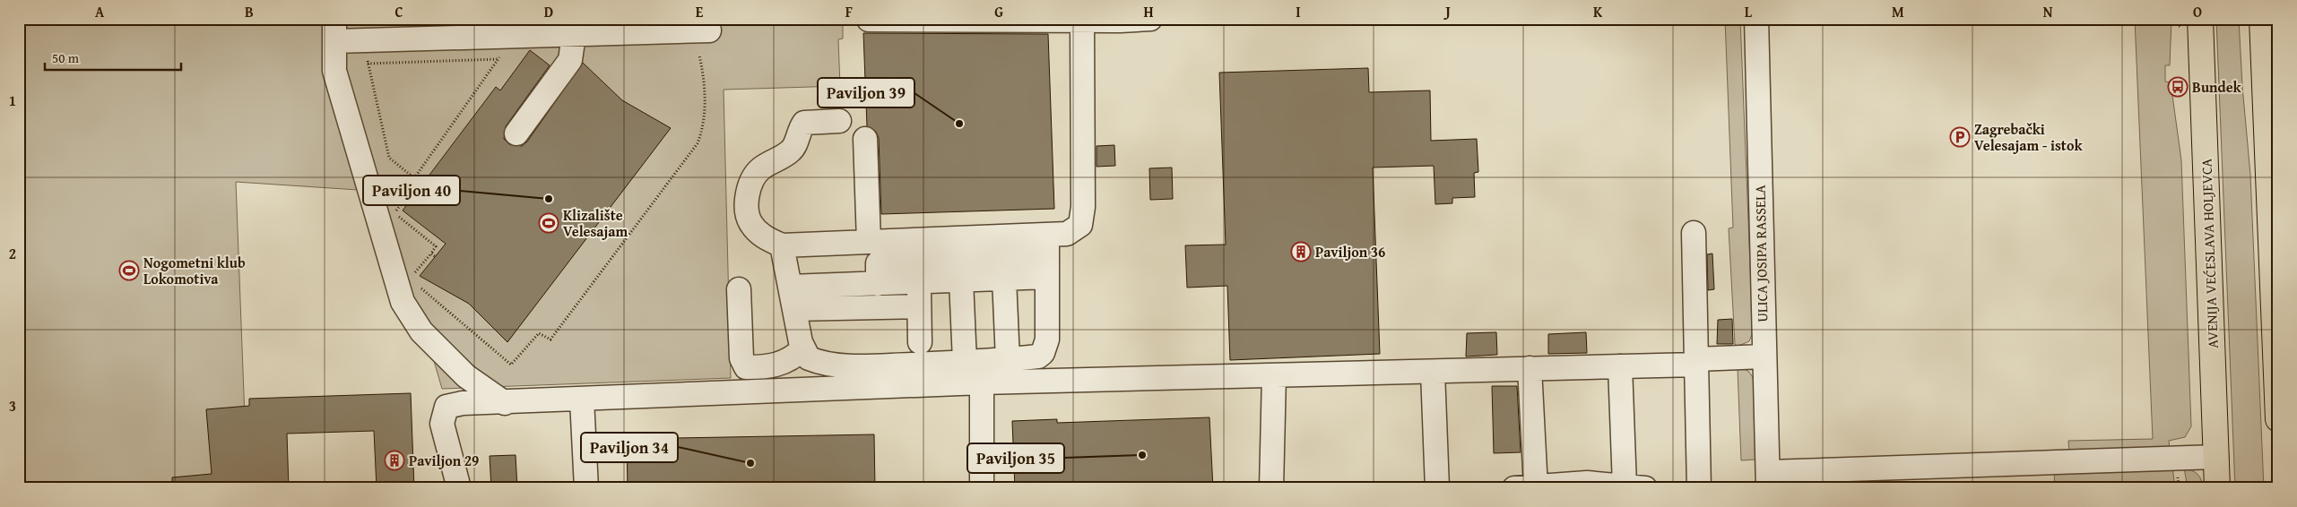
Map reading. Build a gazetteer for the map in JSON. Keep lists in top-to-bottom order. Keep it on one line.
{"streets":{"main road":["AVENIJA VEĆESLAVA HOLJEVCA"],"street":["ULICA JOSIPA RASSELA"]},"places":{"bus stop":["Bundek"],"other":["Paviljon 39","Paviljon 40","Paviljon 35","Paviljon 34"],"parking":["Zagrebački Velesajam - istok"],"sports":["Klizalište Velesajam","Nogometni klub Lokomotiva"],"building":["Paviljon 36","Paviljon 29"]},"scale_bar":"50 m","grid":{"columns":["A","B","C","D","E","F","G","H","I","J","K","L","M","N","O"],"rows":["1","2","3"]}}
